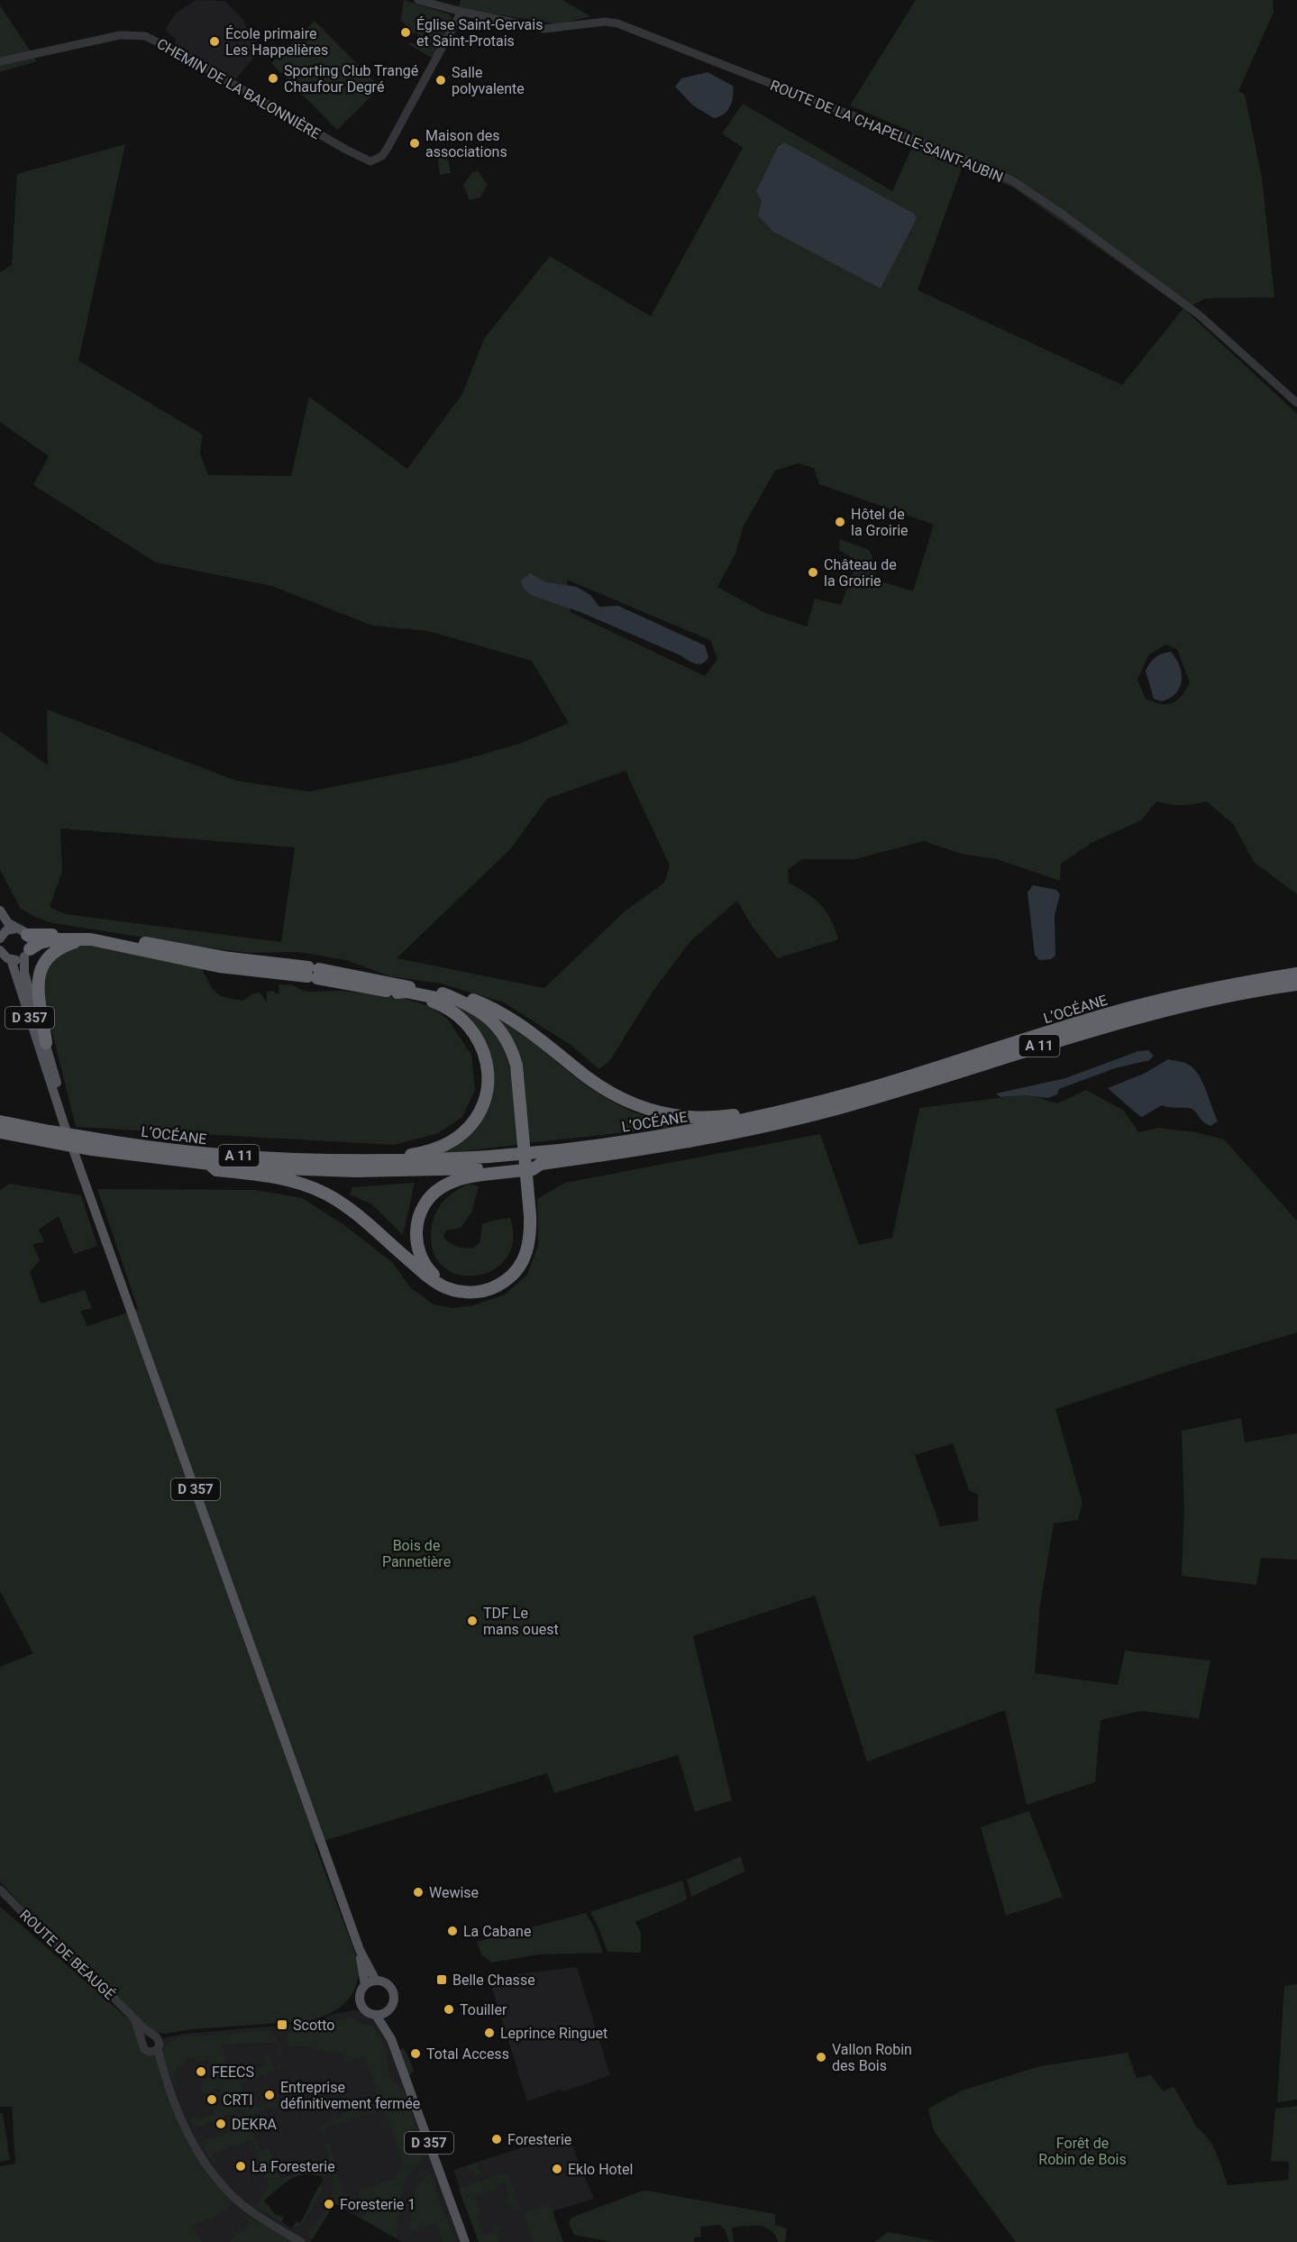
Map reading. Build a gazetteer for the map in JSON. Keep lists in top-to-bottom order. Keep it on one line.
{"streets":{"highway":["L’OCÉANE","A 11"],"main road":["D 357"],"street":["CHEMIN DE LA BALONNIÈRE","ROUTE DE LA CHAPELLE-SAINT-AUBIN","ROUTE DE BEAUGÉ"]},"crossings":[["CHEMIN DE LA BALONNIÈRE","ROUTE DE LA CHAPELLE-SAINT-AUBIN"]],"parks":["Bois de Pannetière","Forêt de Robin de Bois"],"places":{"other":["Église Saint-Gervais et Saint-Protais","École primaire Les Happelières","Sporting Club Trangé Chaufour Degré","Salle polyvalente","Maison des associations","Hôtel de la Groirie","Château de la Groirie","TDF Le mans ouest","Wewise","La Cabane","Touiller","Leprince Ringuet","Total Access","Vallon Robin des Bois","FEECS","Entreprise définitivement fermée","CRTI","DEKRA","Foresterie","La Foresterie","Eklo Hotel","Foresterie 1"],"transit":["Belle Chasse","Scotto"]}}
